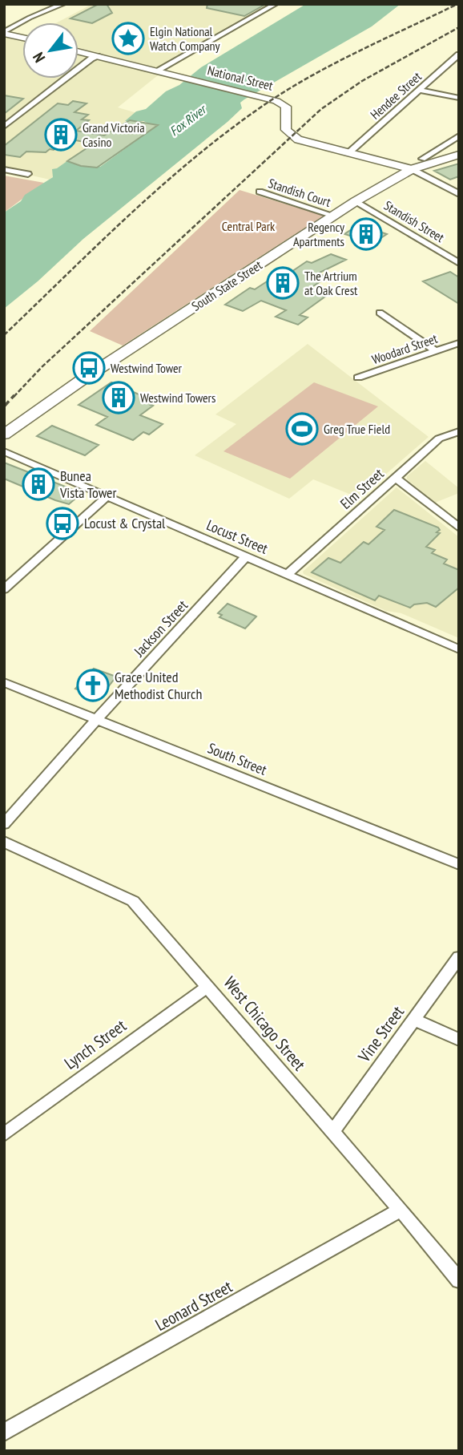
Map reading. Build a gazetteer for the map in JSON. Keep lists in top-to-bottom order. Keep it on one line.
{"streets":{"main road":["South State Street"],"street":["National Street","Hendee Street","Standish Court","Standish Street","Woodard Street","Elm Street","Locust Street","Jackson Street","South Street","West Chicago Street","Vine Street","Lynch Street","Leonard Street"]},"crossings":[["National Street","Hendee Street"],["National Street","South State Street"],["Standish Court","South State Street"],["Standish Street","South State Street"],["Elm Street","Locust Street"],["Locust Street","Jackson Street"],["Jackson Street","South Street"],["West Chicago Street","Vine Street"],["West Chicago Street","Lynch Street"],["West Chicago Street","Leonard Street"]],"water":["Fox River"],"parks":["Central Park"],"places":{"place":["Elgin National Watch Company"],"building":["Grand Victoria Casino","Regency Apartments","The Artrium at Oak Crest","Westwind Towers","Bunea Vista Tower"],"bus stop":["Westwind Tower","Locust & Crystal"],"sports":["Greg True Field"],"church":["Grace United Methodist Church"]},"north":"bottom left"}
